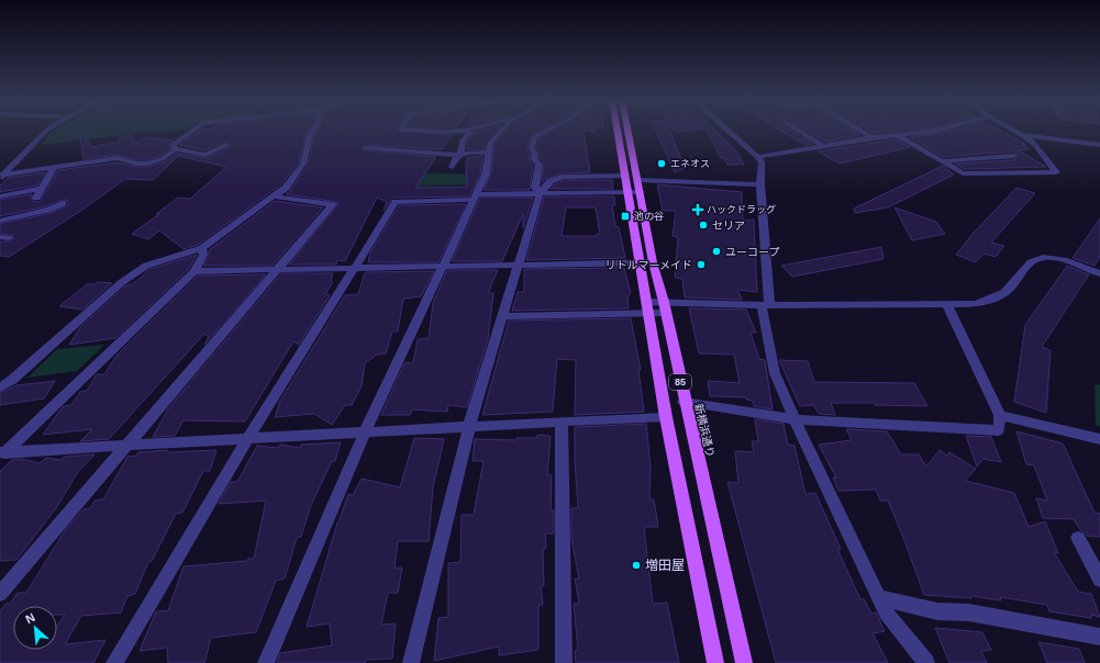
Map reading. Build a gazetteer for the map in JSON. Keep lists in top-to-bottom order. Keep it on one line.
{"streets":{"main road":["85","新横浜通り"]},"places":{"other":["エネオス","セリア","ユーコープ","リトルマーメイド","増田屋"],"health":["ハックドラッグ"],"transit":["池の谷"]},"north":"top left"}
